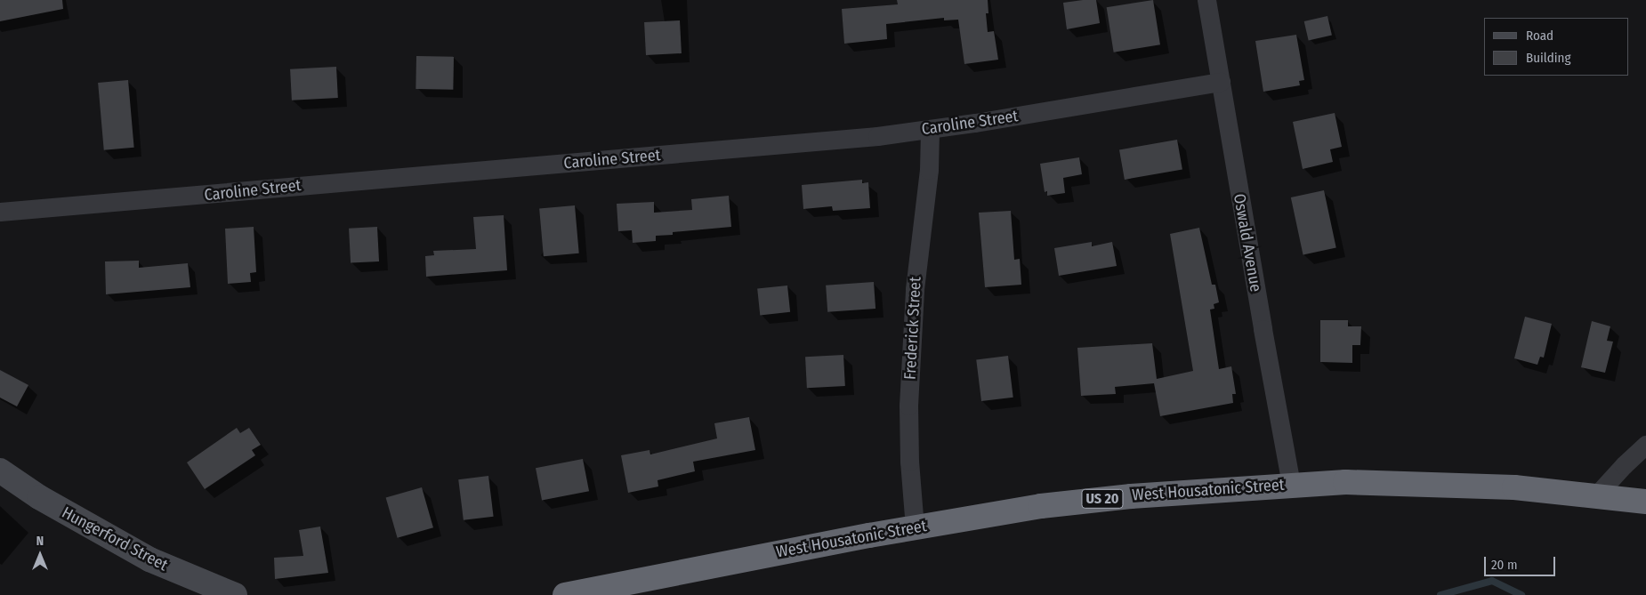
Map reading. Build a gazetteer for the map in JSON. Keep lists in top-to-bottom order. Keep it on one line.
{"streets":{"highway":["West Housatonic Street","US 20"],"street":["Caroline Street","Oswald Avenue","Frederick Street","Hungerford Street"]},"crossings":[["Caroline Street","Oswald Avenue"],["Caroline Street","Frederick Street"],["Oswald Avenue","West Housatonic Street"],["Frederick Street","West Housatonic Street"]],"legend":["Road","Building"],"scale_bar":"20 m","north":"top"}
